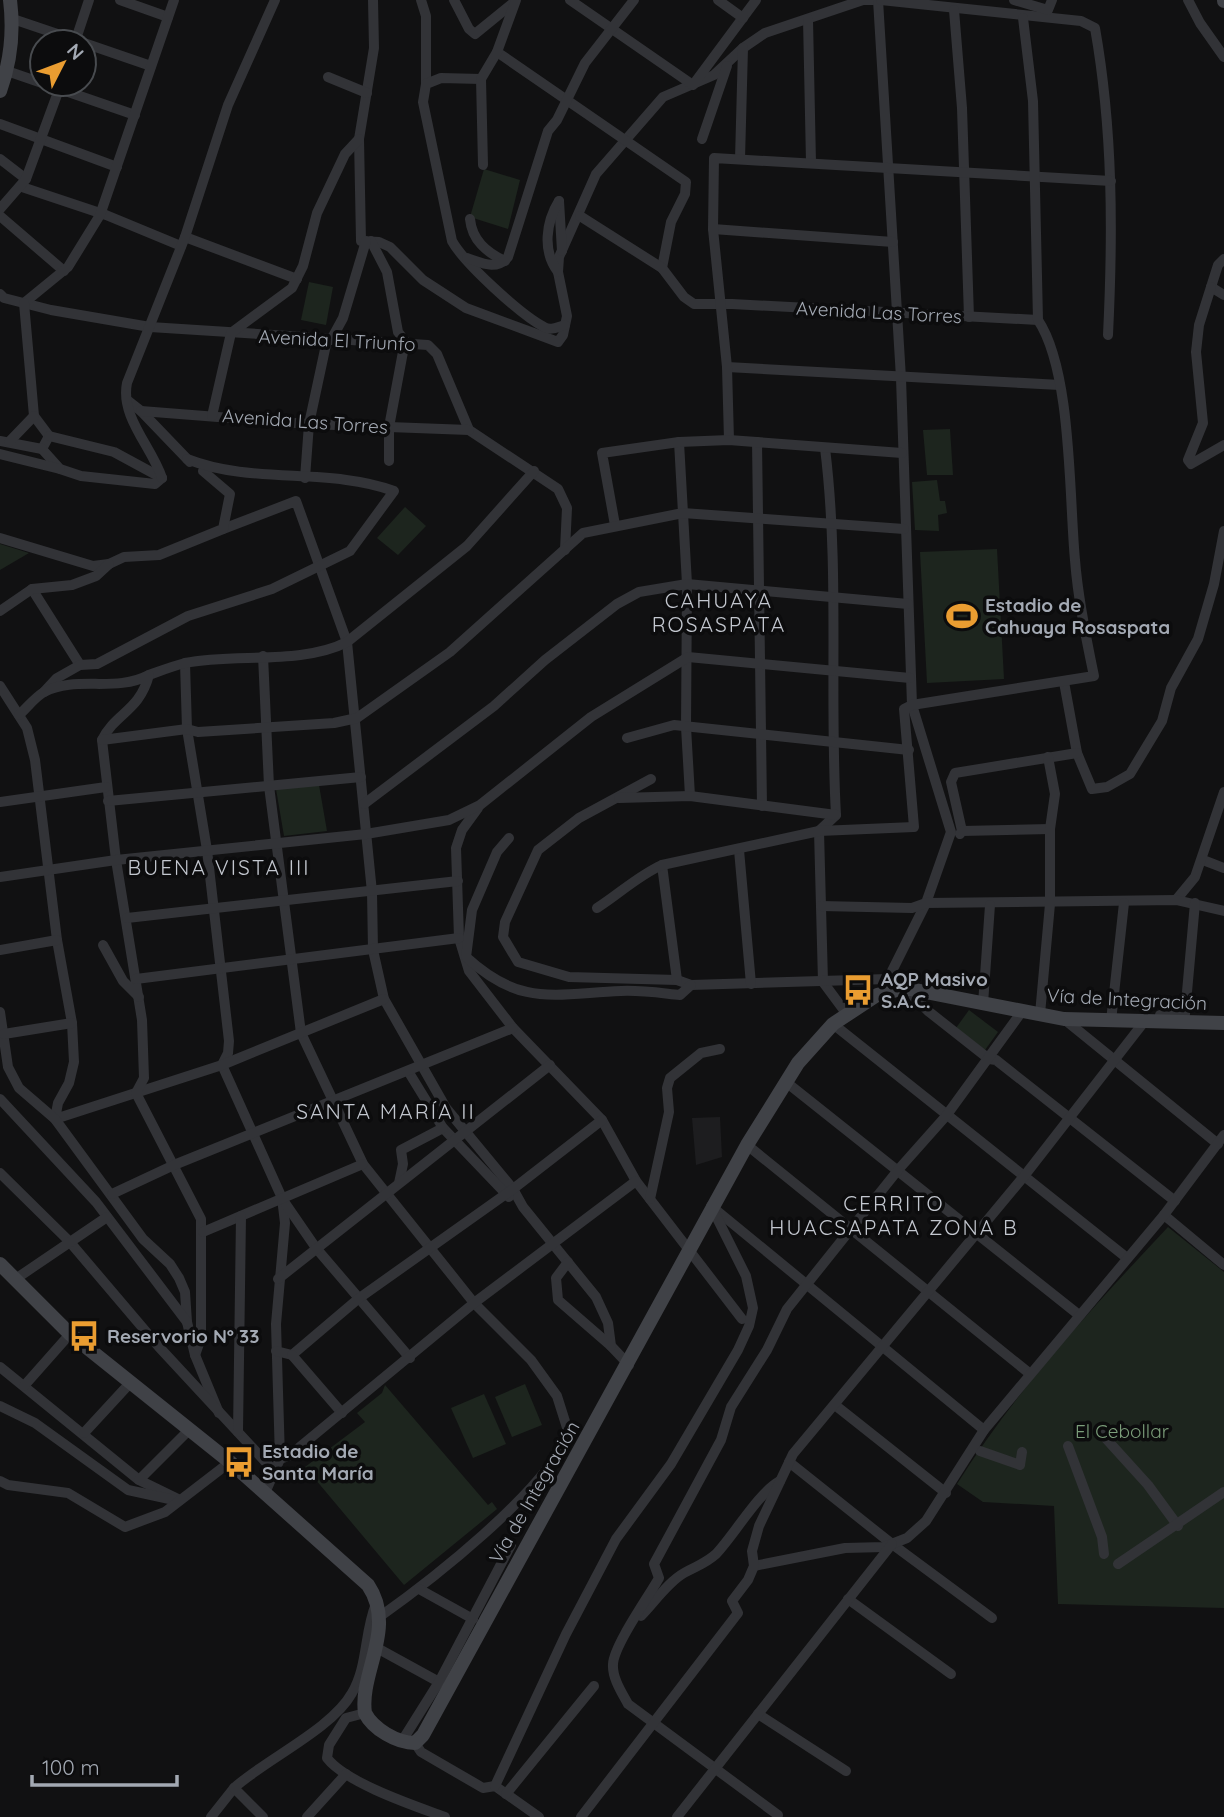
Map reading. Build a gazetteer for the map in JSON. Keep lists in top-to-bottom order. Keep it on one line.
{"streets":{"main road":["Vía de Integración"],"street":["Avenida Las Torres","Avenida El Triunfo"]},"crossings":[["Avenida Las Torres","Avenida El Triunfo"]],"districts":["CAHUAYA ROSASPATA","BUENA VISTA III","SANTA MARÍA II","CERRITO HUACSAPATA ZONA B"],"parks":["El Cebollar"],"places":{"sports":["Estadio de Cahuaya Rosaspata"],"bus stop":["AQP Masivo S.A.C.","Reservorio Nº 33","Estadio de Santa María"]},"scale_bar":"100 m","north":"top right"}
